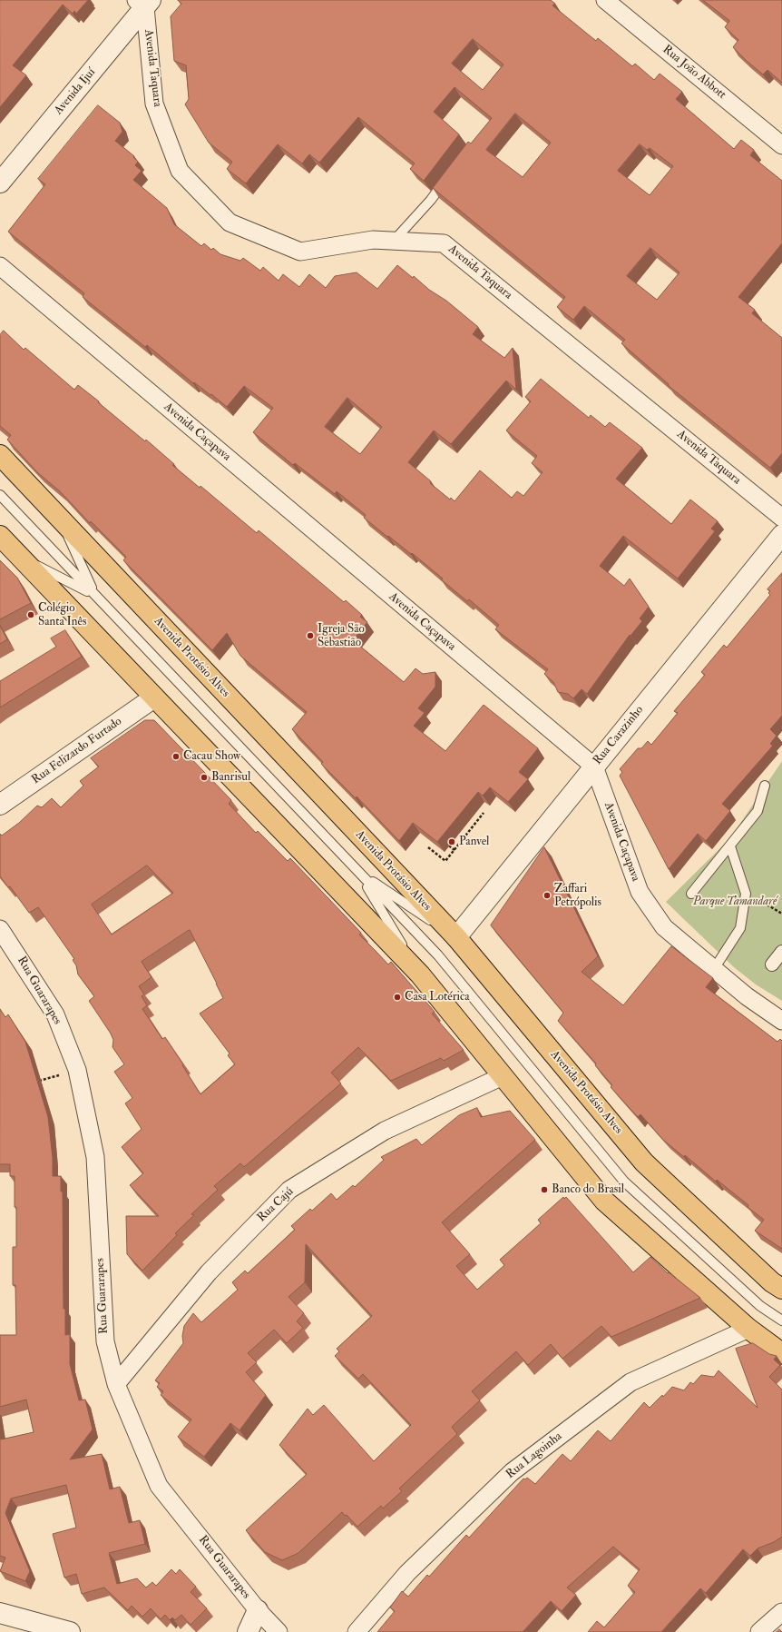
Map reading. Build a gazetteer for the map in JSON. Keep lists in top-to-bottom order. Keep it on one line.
{"streets":{"main road":["Avenida Protásio Alves"],"street":["Avenida Taquara","Rua João Abbott","Avenida Ijuí","Avenida Caçapava","Rua Carazinho","Rua Felizardo Furtado","Rua Guararapes","Rua Cajú","Rua Lagoinha"]},"crossings":[["Avenida Taquara","Avenida Ijuí"],["Avenida Caçapava","Rua Carazinho"],["Avenida Protásio Alves","Rua Carazinho"],["Rua Guararapes","Rua Cajú"]],"parks":["Parque Tamandaré"],"places":["Colégio Santa Inês","Igreja São Sebastião","Cacau Show","Banrisul","Panvel","Zaffari Petrópolis","Casa Lotérica","Banco do Brasil"]}
